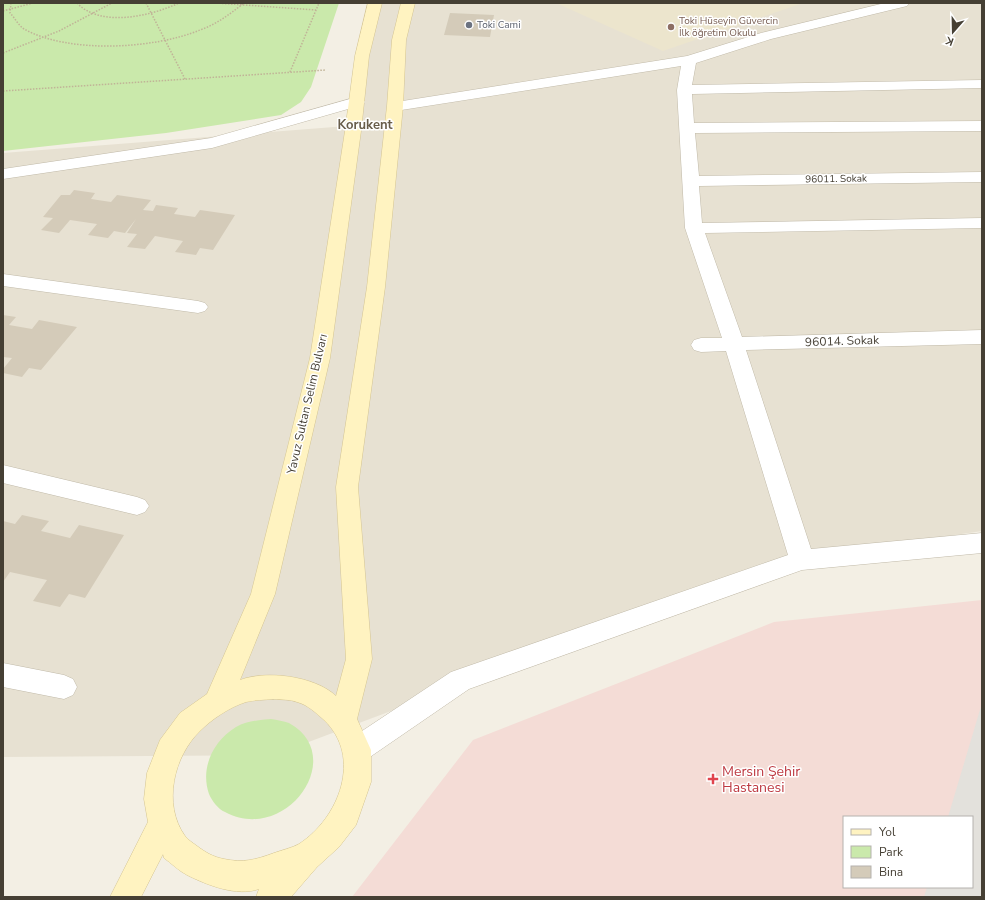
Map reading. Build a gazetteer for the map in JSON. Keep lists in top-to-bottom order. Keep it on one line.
{"streets":{"street":["96011. Sokak","96014. Sokak","Yavuz Sultan Selim Bulvarı"]},"districts":["Korukent"],"places":{"other":["Toki Cami","Toki Hüseyin Güvercin İlk öğretim Okulu"],"health":["Mersin Şehir Hastanesi"]},"legend":["Yol","Park","Bina"],"north":"bottom"}
